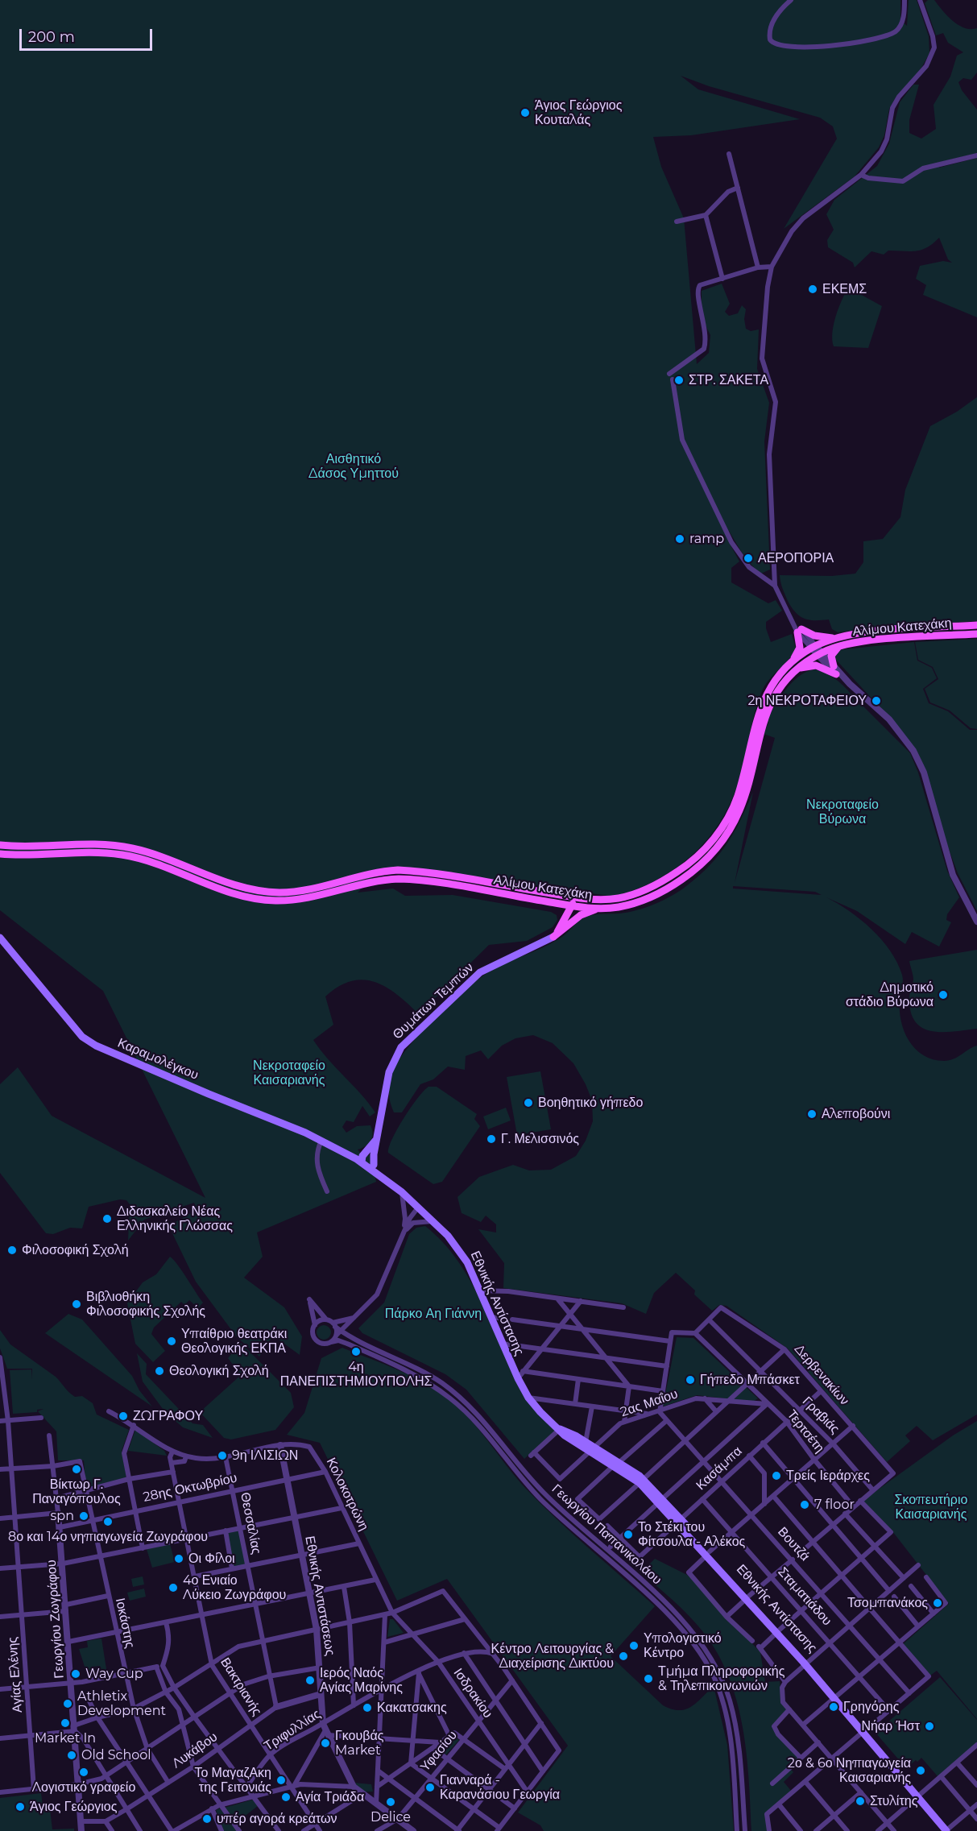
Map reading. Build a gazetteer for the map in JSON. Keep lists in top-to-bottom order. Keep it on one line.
{"streets":{"main road":["Αλίμου Κατεχάκη","Θυμάτων Τεμπών","Καραμολέγκου","Εθνικής Αντίστασης"],"street":["Δερβενακίων","2ας Μαΐου","Γραβιάς","Τερτσέτη","Κασάμπα","28ης Οκτωβρίου","Κολοκοτρώνη","Θεσσαλίας","Γεωργίου Παπανικολάου","Βουτζά","Εθνικής Αντιστάσεως","Σταματιάδου","Γεωργίου Ζωγράφου","Ιοκάστης","Αγίας Ελένης","Βακτριανής","Ισδρακίου","Τριφυλλίας","Λυκάβου","Υφασίου"]},"crossings":[["Θυμάτων Τεμπών","Εθνικής Αντίστασης"],["Καραμολέγκου","Εθνικής Αντίστασης"],["Εθνικής Αντίστασης","2ας Μαΐου"],["Εθνικής Αντίστασης","Κασάμπα"],["Δερβενακίων","Γραβιάς"],["Δερβενακίων","Κασάμπα"],["2ας Μαΐου","Τερτσέτη"],["2ας Μαΐου","Βουτζά"],["Γραβιάς","Κασάμπα"],["Τερτσέτη","Κασάμπα"],["Κασάμπα","Βουτζά"],["Κασάμπα","Σταματιάδου"],["28ης Οκτωβρίου","Κολοκοτρώνη"],["28ης Οκτωβρίου","Θεσσαλίας"],["28ης Οκτωβρίου","Εθνικής Αντιστάσεως"],["28ης Οκτωβρίου","Γεωργίου Ζωγράφου"],["28ης Οκτωβρίου","Ιοκάστης"],["28ης Οκτωβρίου","Βακτριανής"],["Κολοκοτρώνη","Θεσσαλίας"],["Κολοκοτρώνη","Εθνικής Αντιστάσεως"],["Κολοκοτρώνη","Βακτριανής"],["Κολοκοτρώνη","Ισδρακίου"],["Θεσσαλίας","Λυκάβου"],["Εθνικής Αντιστάσεως","Τριφυλλίας"],["Εθνικής Αντιστάσεως","Λυκάβου"],["Εθνικής Αντιστάσεως","Υφασίου"],["Γεωργίου Ζωγράφου","Ιοκάστης"],["Γεωργίου Ζωγράφου","Λυκάβου"],["Ιοκάστης","Λυκάβου"],["Βακτριανής","Τριφυλλίας"],["Βακτριανής","Λυκάβου"],["Ισδρακίου","Τριφυλλίας"],["Ισδρακίου","Υφασίου"]],"parks":["Αισθητικό Δάσος Υμηττού","Νεκροταφείο Βύρωνα","Νεκροταφείο Καισαριανής","Πάρκο Αη Γιάννη","Σκοπευτήριο Καισαριανής"],"places":["Άγιος Γεώργιος Κουταλάς","ΕΚΕΜΣ","ΣΤΡ. ΣΑΚΕΤΑ","ramp","ΑΕΡΟΠΟΡΙΑ","2η ΝΕΚΡΟΤΑΦΕΙΟΥ","Δημοτικό στάδιο Βύρωνα","Βοηθητικό γήπεδο","Αλεποβούνι","Γ. Μελισσινός","Διδασκαλείο Νέας Ελληνικής Γλώσσας","Φιλοσοφική Σχολή","Βιβλιοθήκη Φιλοσοφικής Σχολής","Υπαίθριο θεατράκι Θεολογικής ΕΚΠΑ","4η ΠΑΝΕΠΙΣΤΗΜΙΟΥΠΟΛΗΣ","Θεολογική Σχολή","Γήπεδο Μπάσκετ","ΖΩΓΡΑΦΟΥ","9η ΙΛΙΣΙΩΝ","Βίκτωρ Γ. Παναγόπουλος","Τρείς Ιεράρχες","7 floor","spn","8ο και 14ο νηπιαγωγεία Ζωγράφου","Το Στέκι του Φίτσουλα - Αλέκος","Οι Φίλοι","4ο Ενιαίο Λύκειο Ζωγράφου","Τσομπανάκος","Υπολογιστικό Κέντρο","Κέντρο Λειτουργίας & Διαχείρισης Δικτύου","Way Cup","Τμήμα Πληροφορικής & Τηλεπικοινωνιών","Ιερός Ναός Αγίας Μαρίνης","Athletix Development","Γρηγόρης","Κακατσακης","Market In","Νήαρ Ήστ","Γκουβάς Market","Old School","2ο & 6ο Νηπιαγωγεία Καισαριανής","Λογιστικό γραφείο","Το ΜαγαζΑκη της Γειτονιάς","Γιανναρά - Καρανάσιου Γεωργία","Αγία Τριάδα","Στυλίτης","Delice","Άγιος Γεώργιος","υπέρ αγορά κρεάτων"],"scale_bar":"200 m"}
